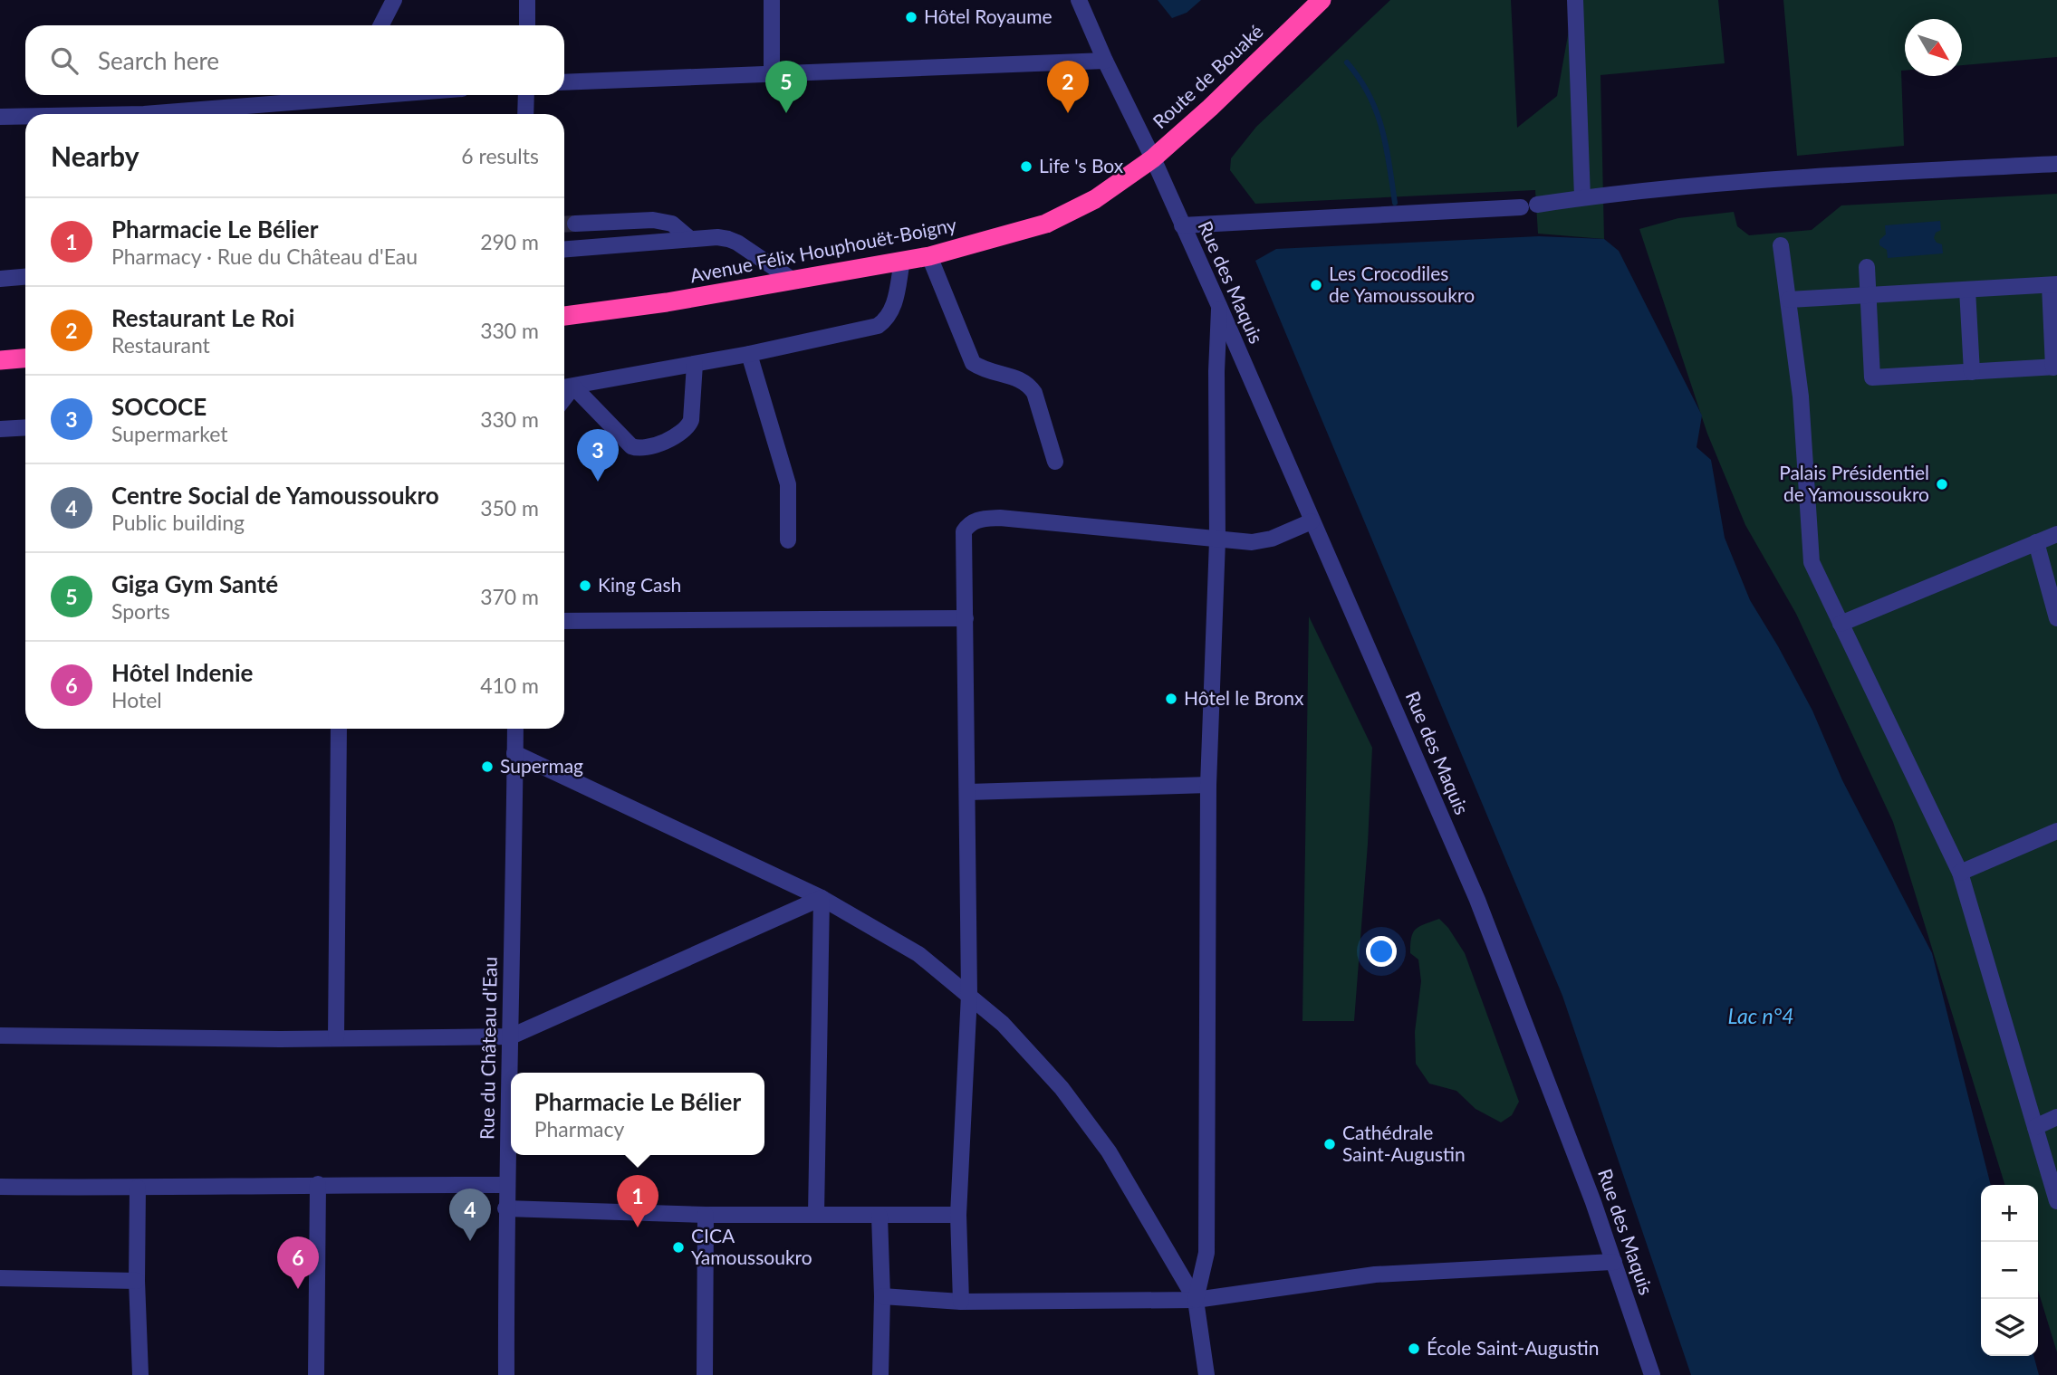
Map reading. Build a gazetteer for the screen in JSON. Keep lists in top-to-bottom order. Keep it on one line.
{"streets":{"highway":["Route de Bouaké","Avenue Félix Houphouët-Boigny"],"street":["Rue des Maquis","Rue du Château d'Eau"]},"crossings":[["Route de Bouaké","Avenue Félix Houphouët-Boigny"],["Route de Bouaké","Rue des Maquis"],["Avenue Félix Houphouët-Boigny","Rue des Maquis"]],"water":["Lac n°4"],"places":["Hôtel Royaume","Life 's Box","Les Crocodiles de Yamoussoukro","Palais Présidentiel de Yamoussoukro","King Cash","Hôtel le Bronx","Supermag","Cathédrale Saint-Augustin","CICA Yamoussoukro","École Saint-Augustin"],"north":"bottom right","page":{"search":"Search here","pins":["2","5","3","1","4","6"],"heading":["Nearby","6 results"],"list":[{"mark":"1","name":"Pharmacie Le Bélier","note":"Pharmacy · Rue du Château d'Eau","value":"290 m"},{"mark":"2","name":"Restaurant Le Roi","note":"Restaurant","value":"330 m"},{"mark":"3","name":"SOCOCE","note":"Supermarket","value":"330 m"},{"mark":"4","name":"Centre Social de Yamoussoukro","note":"Public building","value":"350 m"},{"mark":"5","name":"Giga Gym Santé","note":"Sports","value":"370 m"},{"mark":"6","name":"Hôtel Indenie","note":"Hotel","value":"410 m"}],"popup":["Pharmacie Le Bélier","Pharmacy"],"map_buttons":["+","−"]}}
